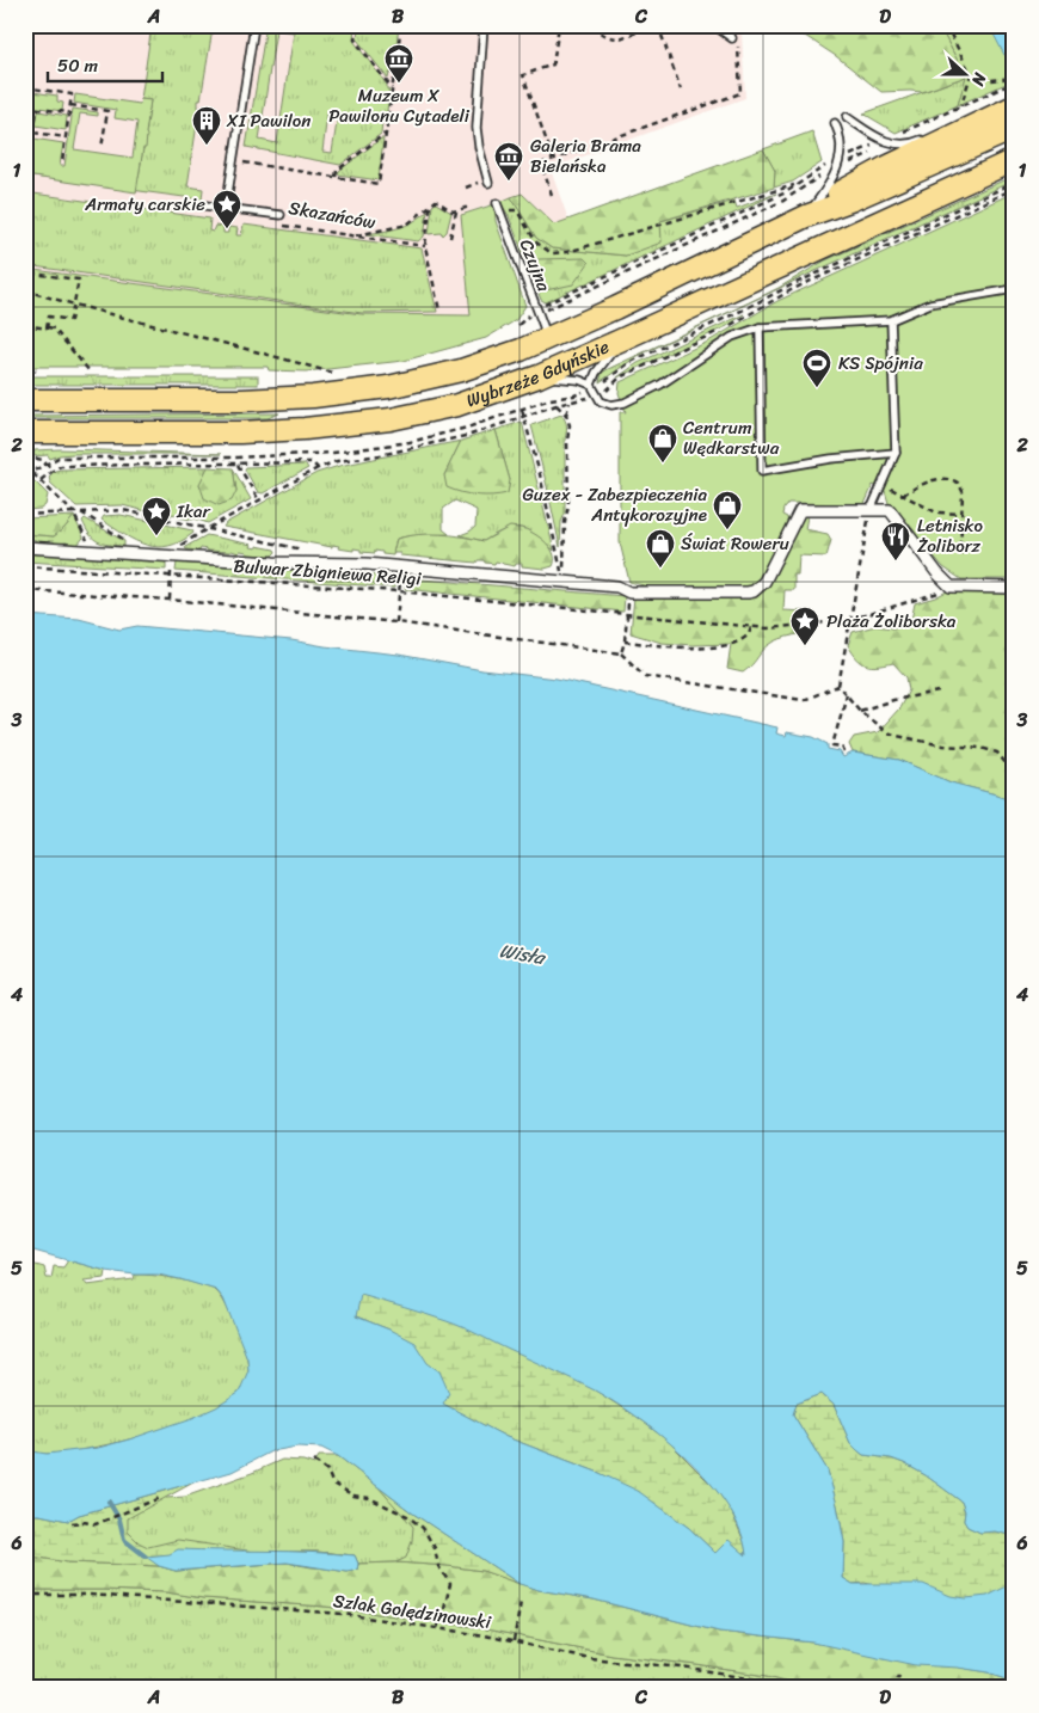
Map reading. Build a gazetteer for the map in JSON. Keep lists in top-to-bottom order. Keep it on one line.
{"streets":{"main road":["Wybrzeże Gdyńskie"],"lane":["Skazańców","Czujna"],"path":["Bulwar Zbigniewa Religi","Szlak Golędzinowski"]},"crossings":[["Czujna","Wybrzeże Gdyńskie"]],"water":["Wisła"],"places":{"museum":["Muzeum X Pawilonu Cytadeli","Galeria Brama Bielańska"],"building":["XI Pawilon"],"place":["Armaty carskie","Ikar","Plaża Żoliborska"],"sports":["KS Spójnia"],"shop":["Centrum Wędkarstwa","Guzex - Zabezpieczenia Antykorozyjne","Świat Roweru"],"restaurant":["Letnisko Żoliborz"]},"scale_bar":"50 m","north":"right","grid":{"columns":["A","B","C","D"],"rows":["1","2","3","4","5","6"]}}
